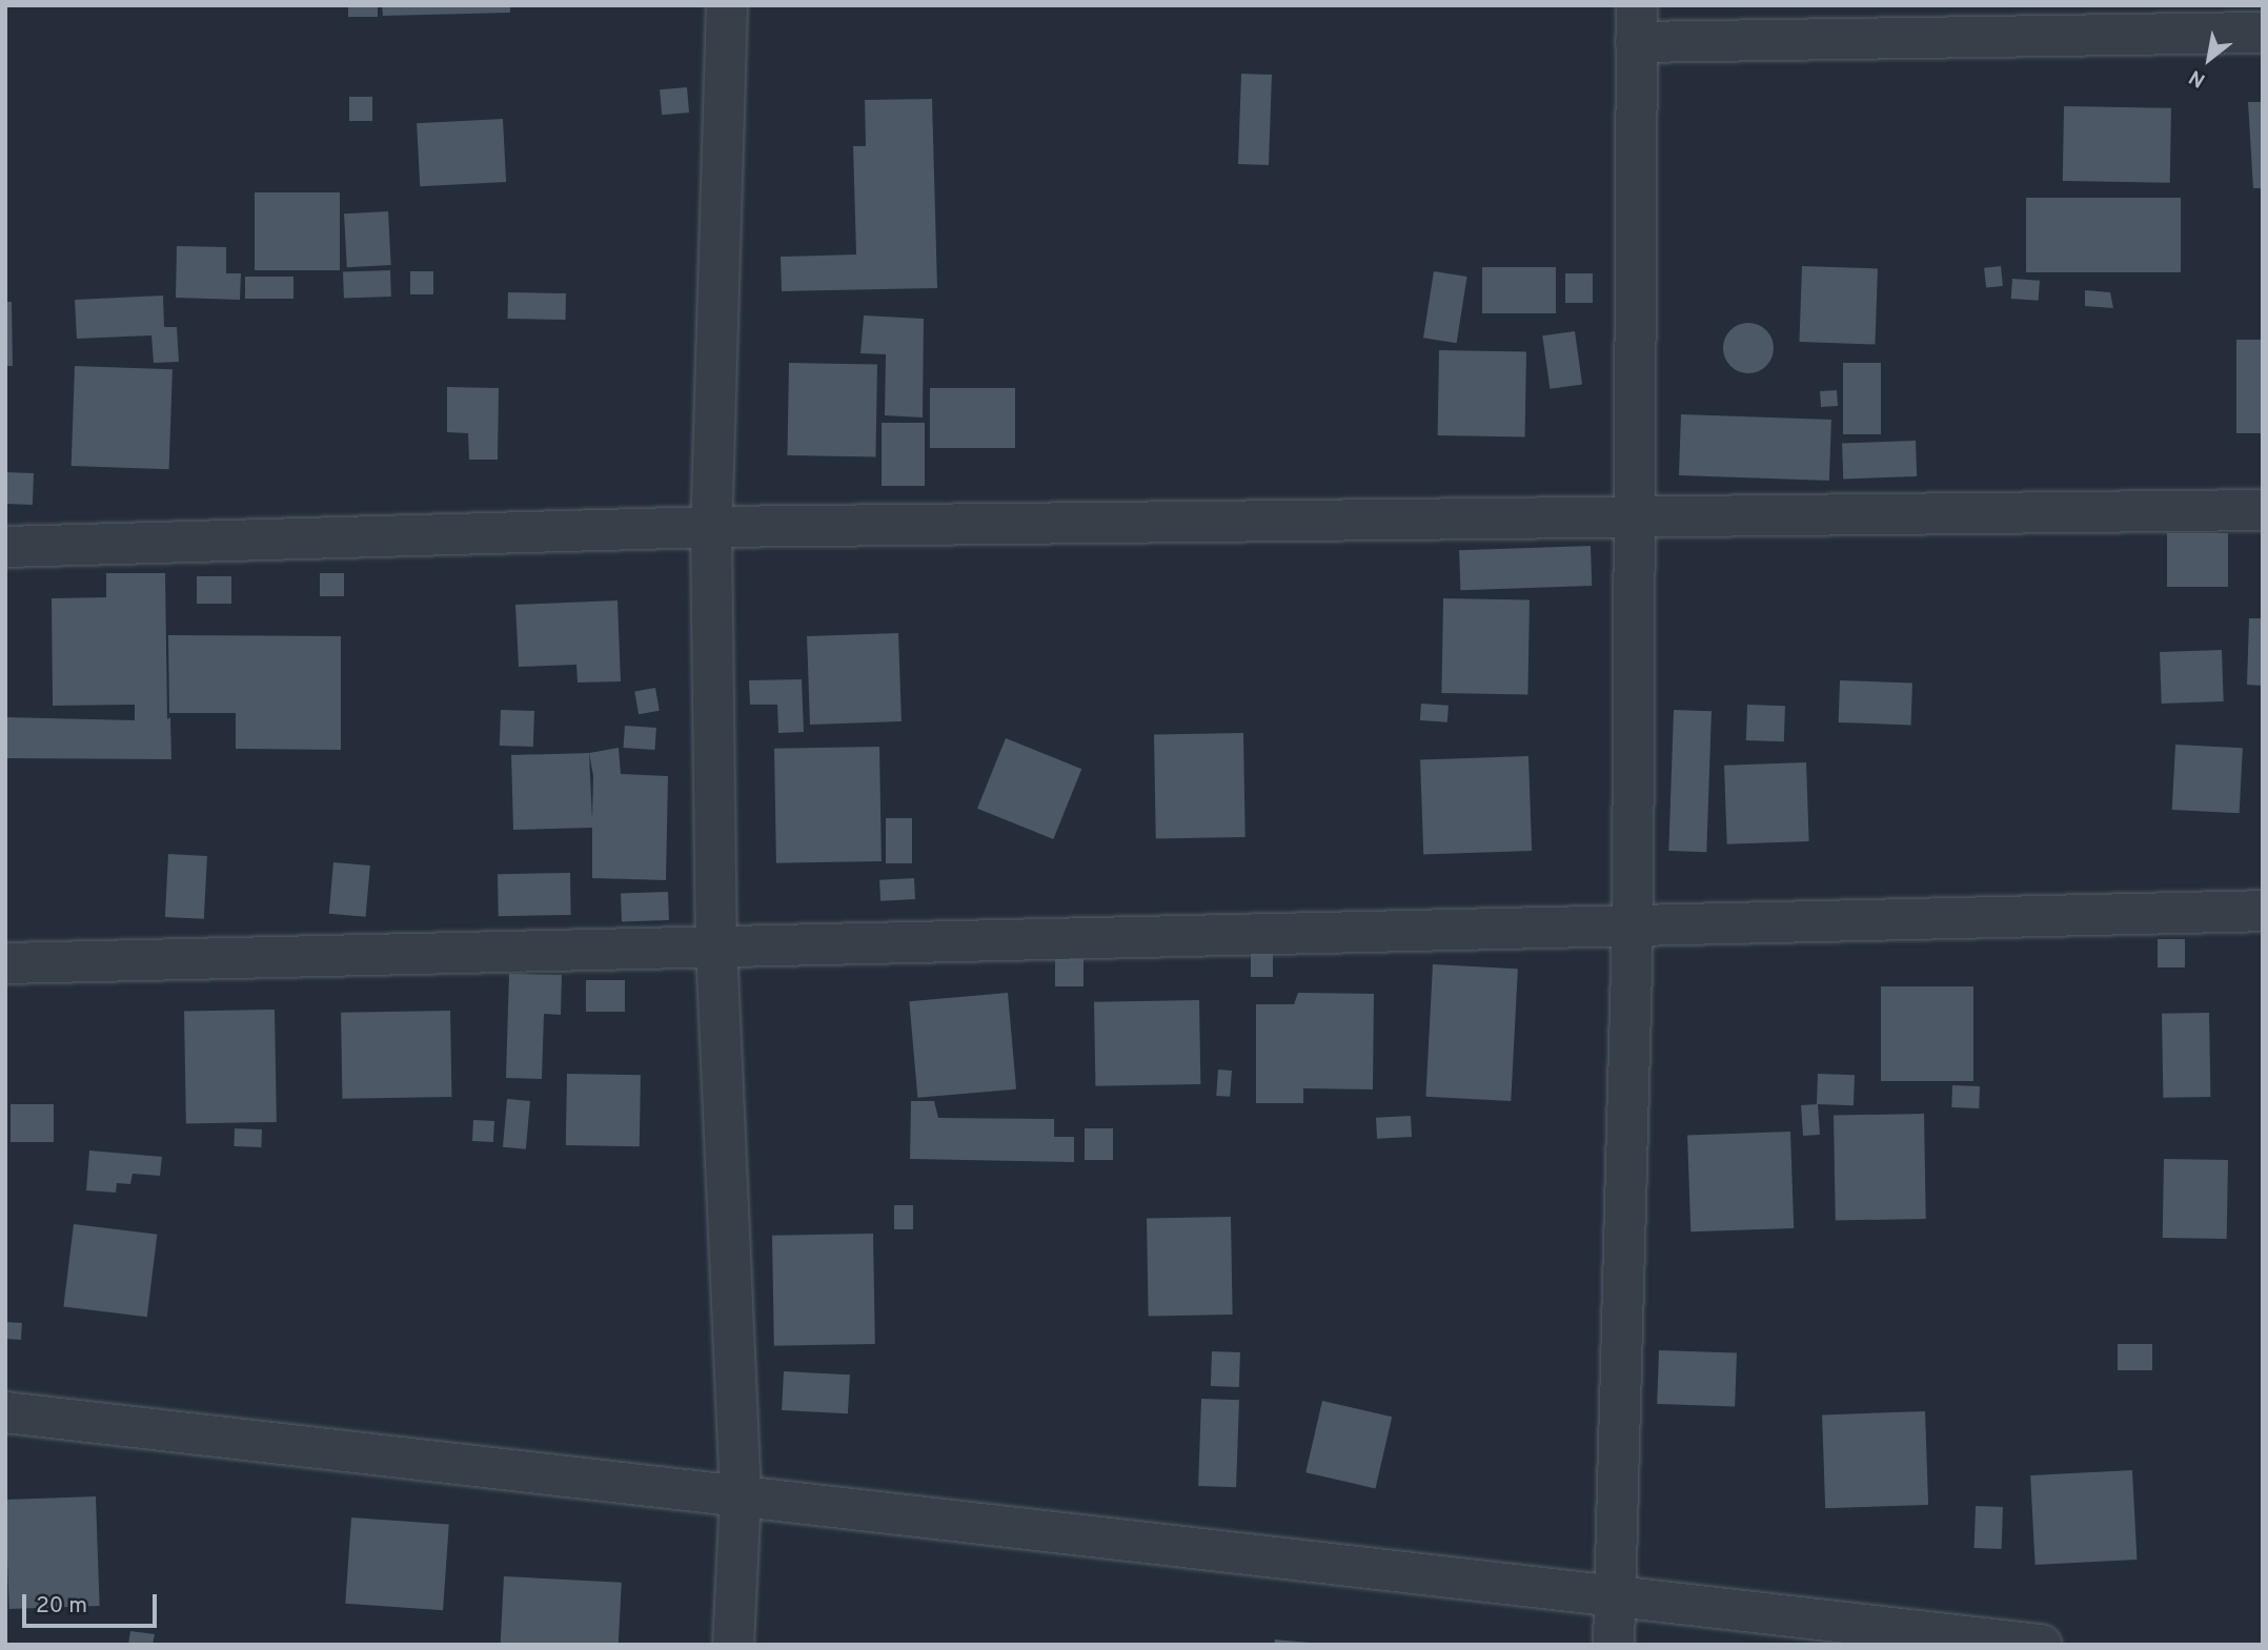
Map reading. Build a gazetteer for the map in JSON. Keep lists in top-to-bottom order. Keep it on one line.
{"scale_bar":"20 m","north":"bottom left"}
